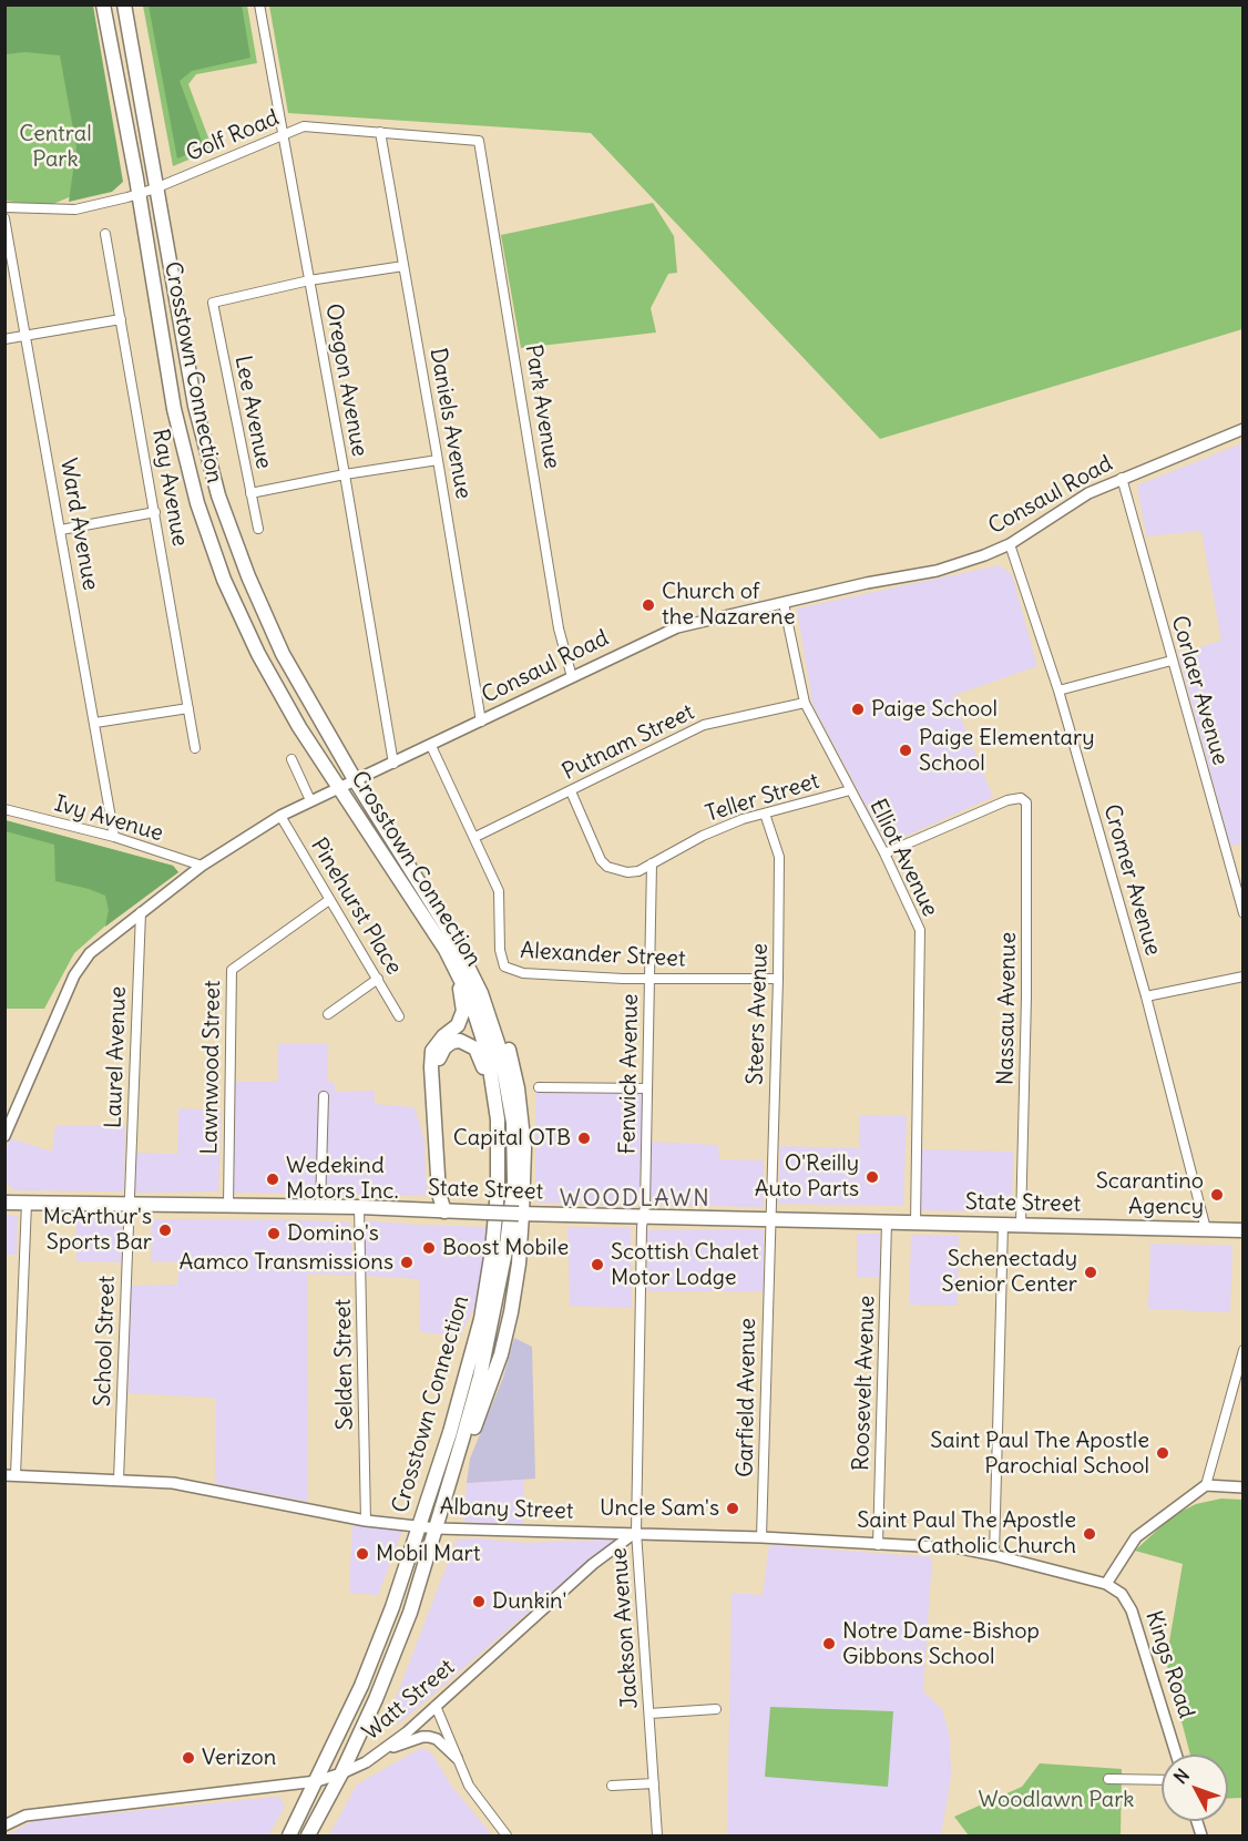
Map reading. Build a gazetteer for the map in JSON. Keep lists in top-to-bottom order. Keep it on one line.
{"streets":{"main road":["Crosstown Connection","State Street"],"street":["Golf Road","Oregon Avenue","Park Avenue","Lee Avenue","Daniels Avenue","Ray Avenue","Consaul Road","Ward Avenue","Corlaer Avenue","Putnam Street","Teller Street","Ivy Avenue","Elliot Avenue","Cromer Avenue","Pinehurst Place","Alexander Street","Nassau Avenue","Steers Avenue","Laurel Avenue","Lawnwood Street","Fenwick Avenue","School Street","Selden Street","Roosevelt Avenue","Garfield Avenue","Albany Street","Jackson Avenue","Kings Road","Watt Street"]},"crossings":[["Golf Road","Crosstown Connection"],["Golf Road","Oregon Avenue"],["Golf Road","Park Avenue"],["Golf Road","Daniels Avenue"],["Crosstown Connection","Consaul Road"],["Crosstown Connection","Albany Street"],["Crosstown Connection","Watt Street"],["Oregon Avenue","Lee Avenue"],["Oregon Avenue","Consaul Road"],["Park Avenue","Consaul Road"],["Daniels Avenue","Consaul Road"],["Consaul Road","Corlaer Avenue"],["Consaul Road","Ivy Avenue"],["Consaul Road","Elliot Avenue"],["Consaul Road","Cromer Avenue"],["Consaul Road","Pinehurst Place"],["Consaul Road","Alexander Street"],["Consaul Road","Laurel Avenue"],["Ward Avenue","Ivy Avenue"],["Putnam Street","Elliot Avenue"],["Putnam Street","Alexander Street"],["Teller Street","Elliot Avenue"],["Teller Street","Steers Avenue"],["Teller Street","Fenwick Avenue"],["Elliot Avenue","Nassau Avenue"],["Elliot Avenue","State Street"],["Cromer Avenue","State Street"],["Pinehurst Place","Lawnwood Street"],["Alexander Street","Steers Avenue"],["Alexander Street","Fenwick Avenue"],["Nassau Avenue","State Street"],["Steers Avenue","State Street"],["Steers Avenue","Garfield Avenue"],["Laurel Avenue","State Street"],["Laurel Avenue","School Street"],["Lawnwood Street","State Street"],["Fenwick Avenue","State Street"],["Fenwick Avenue","Jackson Avenue"],["State Street","School Street"],["State Street","Selden Street"],["State Street","Roosevelt Avenue"],["State Street","Garfield Avenue"],["State Street","Jackson Avenue"],["School Street","Albany Street"],["Selden Street","Albany Street"],["Roosevelt Avenue","Albany Street"],["Garfield Avenue","Albany Street"],["Albany Street","Jackson Avenue"],["Albany Street","Kings Road"],["Albany Street","Watt Street"],["Jackson Avenue","Watt Street"]],"districts":["WOODLAWN"],"parks":["Central Park","Woodlawn Park"],"places":["Church of the Nazarene","Paige School","Paige Elementary School","Capital OTB","O'Reilly Auto Parts","Wedekind Motors Inc.","Scarantino Agency","McArthur's Sports Bar","Domino's","Boost Mobile","Aamco Transmissions","Scottish Chalet Motor Lodge","Schenectady Senior Center","Saint Paul The Apostle Parochial School","Uncle Sam's","Saint Paul The Apostle Catholic Church","Mobil Mart","Dunkin'","Notre Dame-Bishop Gibbons School","Verizon"],"north":"top left"}
